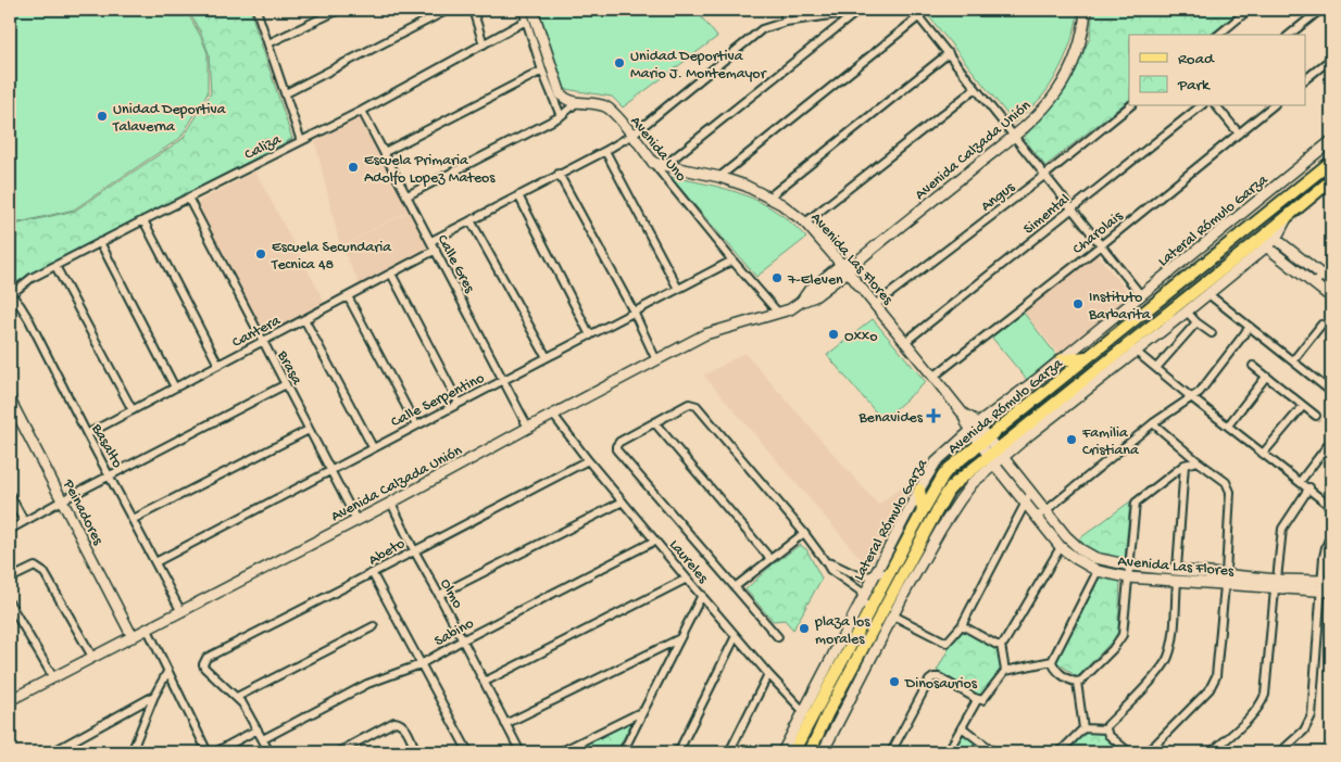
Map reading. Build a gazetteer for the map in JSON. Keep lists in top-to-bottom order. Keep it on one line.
{"streets":{"main road":["Avenida Rómulo Garza"],"street":["Caliza","Avenida Uno","Avenida Calzada Unión","Angus","Simental","Lateral Rómulo Garza","Charolais","Avenida Las Flores","Calle Gres","Cantera","Brasa","Calle Serpentino","Basalto","Peinadores","Abeto","Laureles","Olmo","Sabino"]},"crossings":[["Caliza","Calle Gres"],["Caliza","Brasa"],["Caliza","Basalto"],["Avenida Uno","Avenida Calzada Unión"],["Avenida Uno","Avenida Las Flores"],["Avenida Uno","Calle Serpentino"],["Avenida Calzada Unión","Avenida Las Flores"],["Avenida Calzada Unión","Calle Gres"],["Avenida Calzada Unión","Brasa"],["Avenida Calzada Unión","Basalto"],["Avenida Calzada Unión","Peinadores"],["Avenida Calzada Unión","Laureles"],["Avenida Calzada Unión","Olmo"],["Angus","Avenida Las Flores"],["Simental","Avenida Las Flores"],["Lateral Rómulo Garza","Avenida Las Flores"],["Lateral Rómulo Garza","Avenida Rómulo Garza"],["Lateral Rómulo Garza","Laureles"],["Charolais","Avenida Las Flores"],["Avenida Las Flores","Avenida Rómulo Garza"],["Calle Gres","Cantera"],["Calle Gres","Calle Serpentino"],["Cantera","Brasa"],["Cantera","Basalto"],["Brasa","Calle Serpentino"],["Calle Serpentino","Basalto"],["Avenida Rómulo Garza","Laureles"],["Abeto","Laureles"],["Abeto","Olmo"],["Laureles","Sabino"],["Olmo","Sabino"]],"places":{"other":["Unidad Deportiva Mario J. Montemayor","Unidad Deportiva Talaverna","Escuela Primaria Adolfo Lopez Mateos","Escuela Secundaria Tecnica 48","7-Eleven","Instituto Barbarita","Oxxo","Familia Cristiana","plaza los morales","Dinosaurios"],"health":["Benavides"]},"legend":["Road","Park"]}
